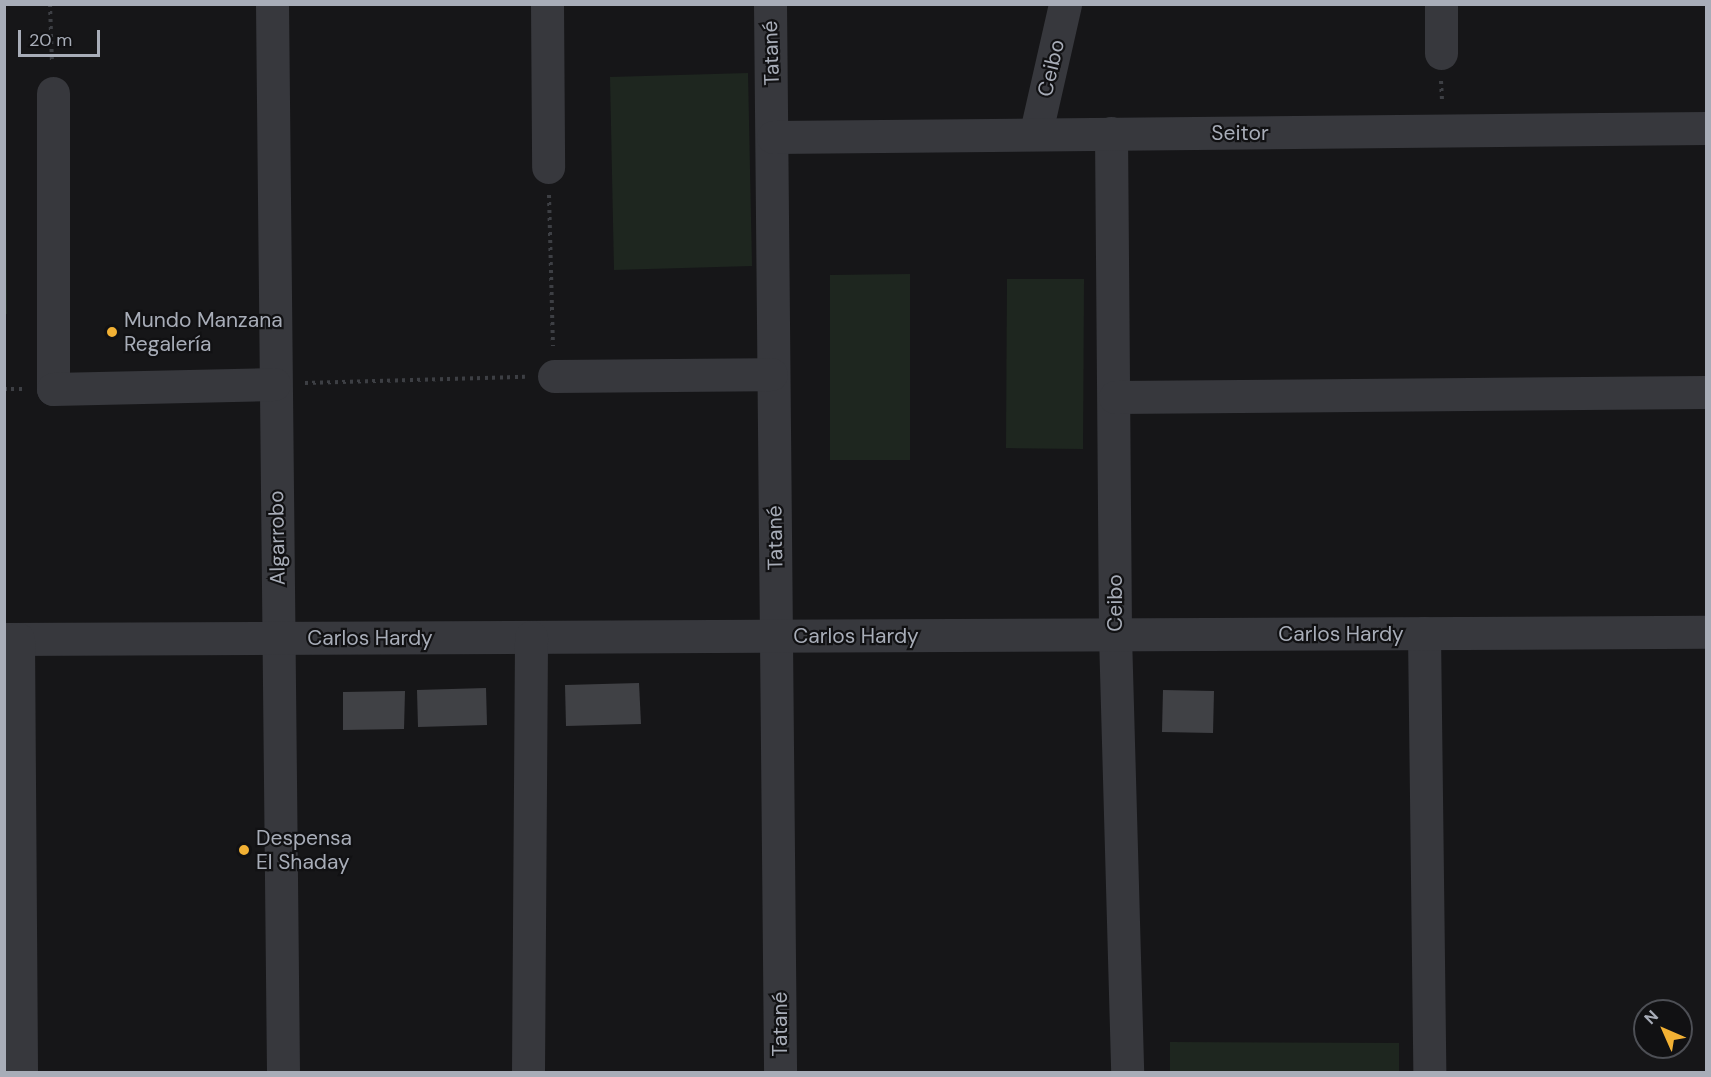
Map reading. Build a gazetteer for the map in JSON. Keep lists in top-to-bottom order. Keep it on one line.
{"streets":{"street":["Tatané","Ceibo","Seitor","Algarrobo","Carlos Hardy"]},"crossings":[["Tatané","Seitor"],["Tatané","Carlos Hardy"],["Ceibo","Seitor"],["Ceibo","Carlos Hardy"],["Algarrobo","Carlos Hardy"]],"places":["Mundo Manzana Regalería","Despensa El Shaday"],"scale_bar":"20 m","north":"top left"}
